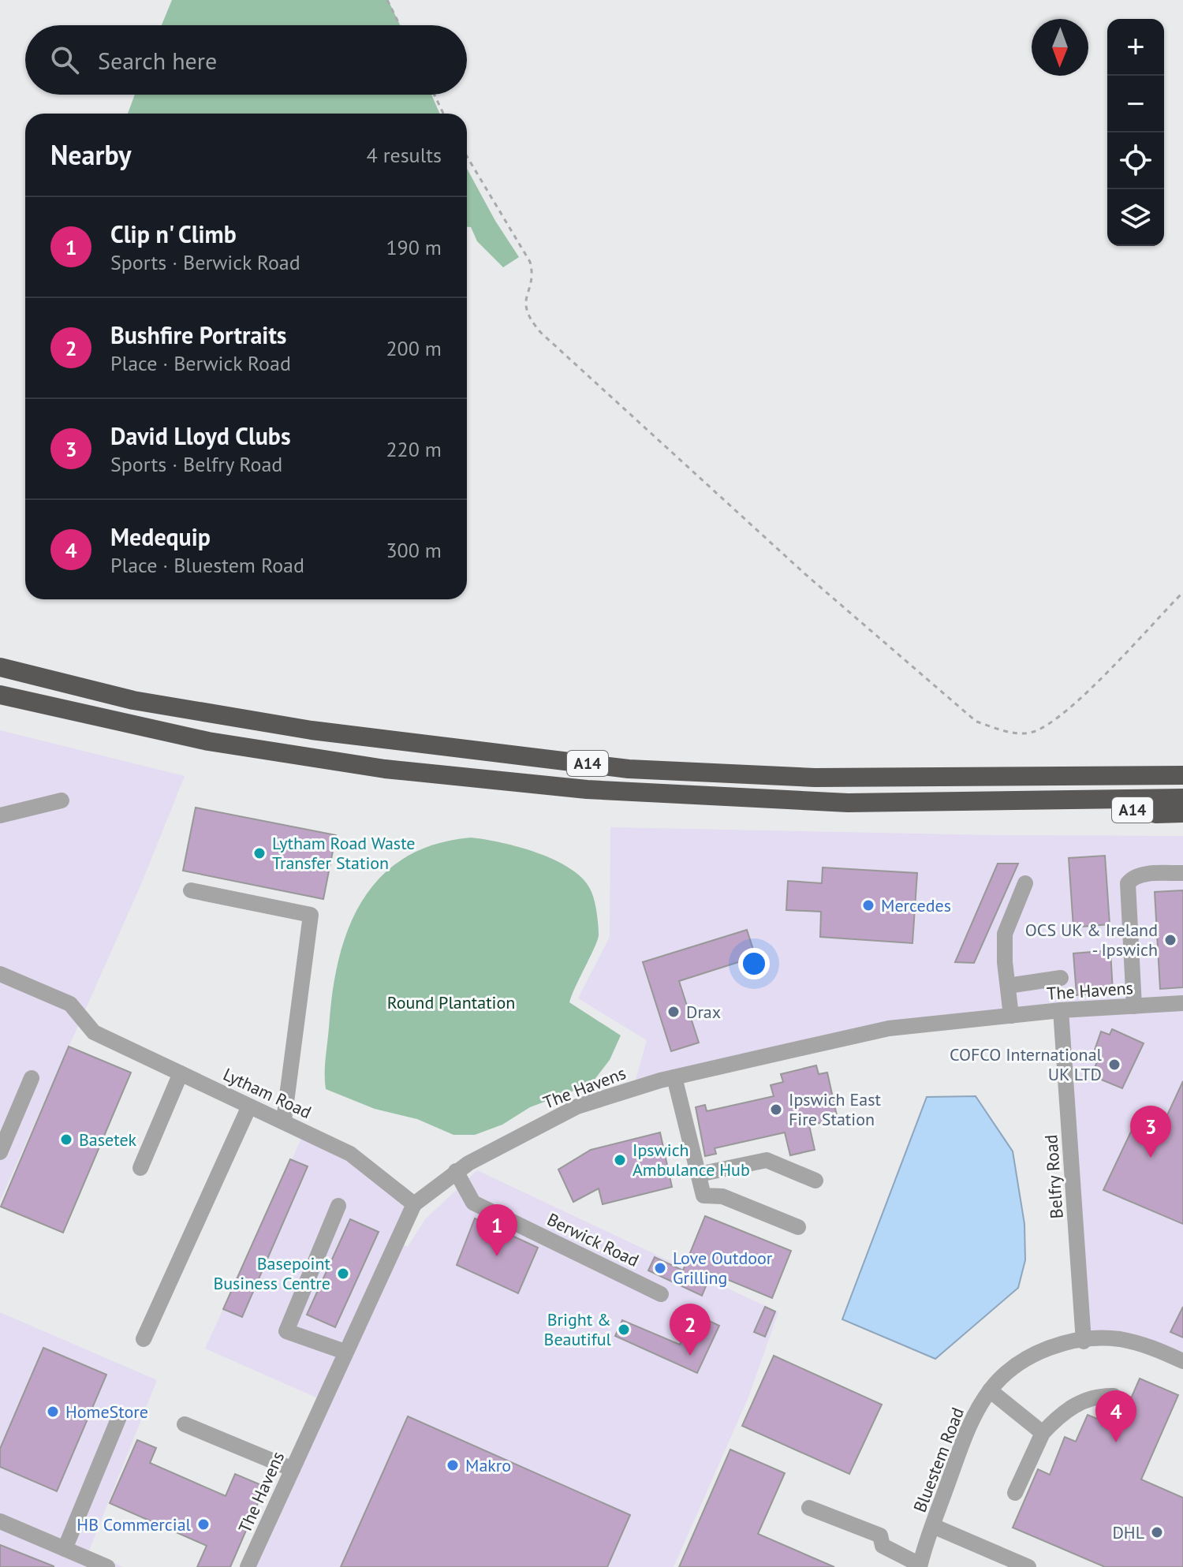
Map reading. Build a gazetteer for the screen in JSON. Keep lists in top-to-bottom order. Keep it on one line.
{"streets":{"highway":["A14"],"street":["The Havens","Lytham Road","Belfry Road","Berwick Road","Bluestem Road"]},"crossings":[["The Havens","Lytham Road"],["The Havens","Belfry Road"],["The Havens","Berwick Road"],["Belfry Road","Bluestem Road"]],"parks":["Round Plantation"],"places":["Lytham Road Waste Transfer Station","Mercedes","OCS UK & Ireland - Ipswich","Drax","COFCO International UK LTD","Ipswich East Fire Station","Basetek","Ipswich Ambulance Hub","Love Outdoor Grilling","Basepoint Business Centre","Bright & Beautiful","HomeStore","Makro","HB Commercial","DHL"],"north":"bottom","page":{"map_buttons":["+","−"],"search":"Search here","heading":["Nearby","4 results"],"list":[{"mark":"1","name":"Clip n' Climb","note":"Sports · Berwick Road","value":"190 m"},{"mark":"2","name":"Bushfire Portraits","note":"Place · Berwick Road","value":"200 m"},{"mark":"3","name":"David Lloyd Clubs","note":"Sports · Belfry Road","value":"220 m"},{"mark":"4","name":"Medequip","note":"Place · Bluestem Road","value":"300 m"}],"pins":["3","1","2","4"]}}
